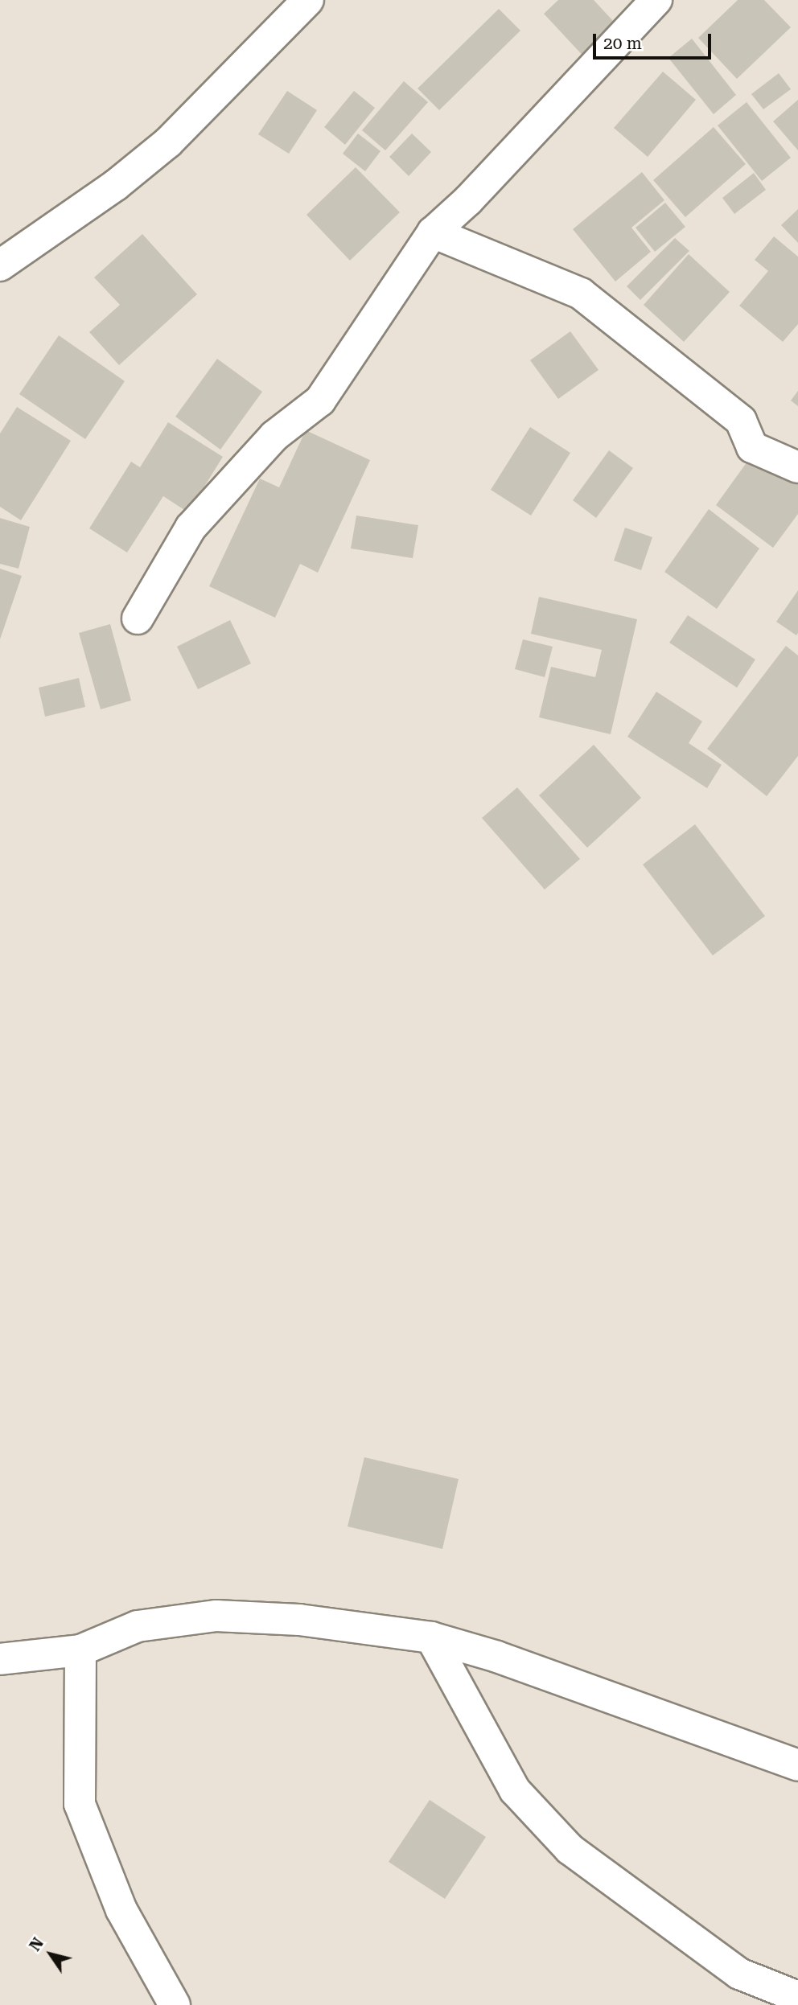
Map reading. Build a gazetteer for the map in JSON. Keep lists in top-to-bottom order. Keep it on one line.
{"scale_bar":"20 m","north":"top left"}
